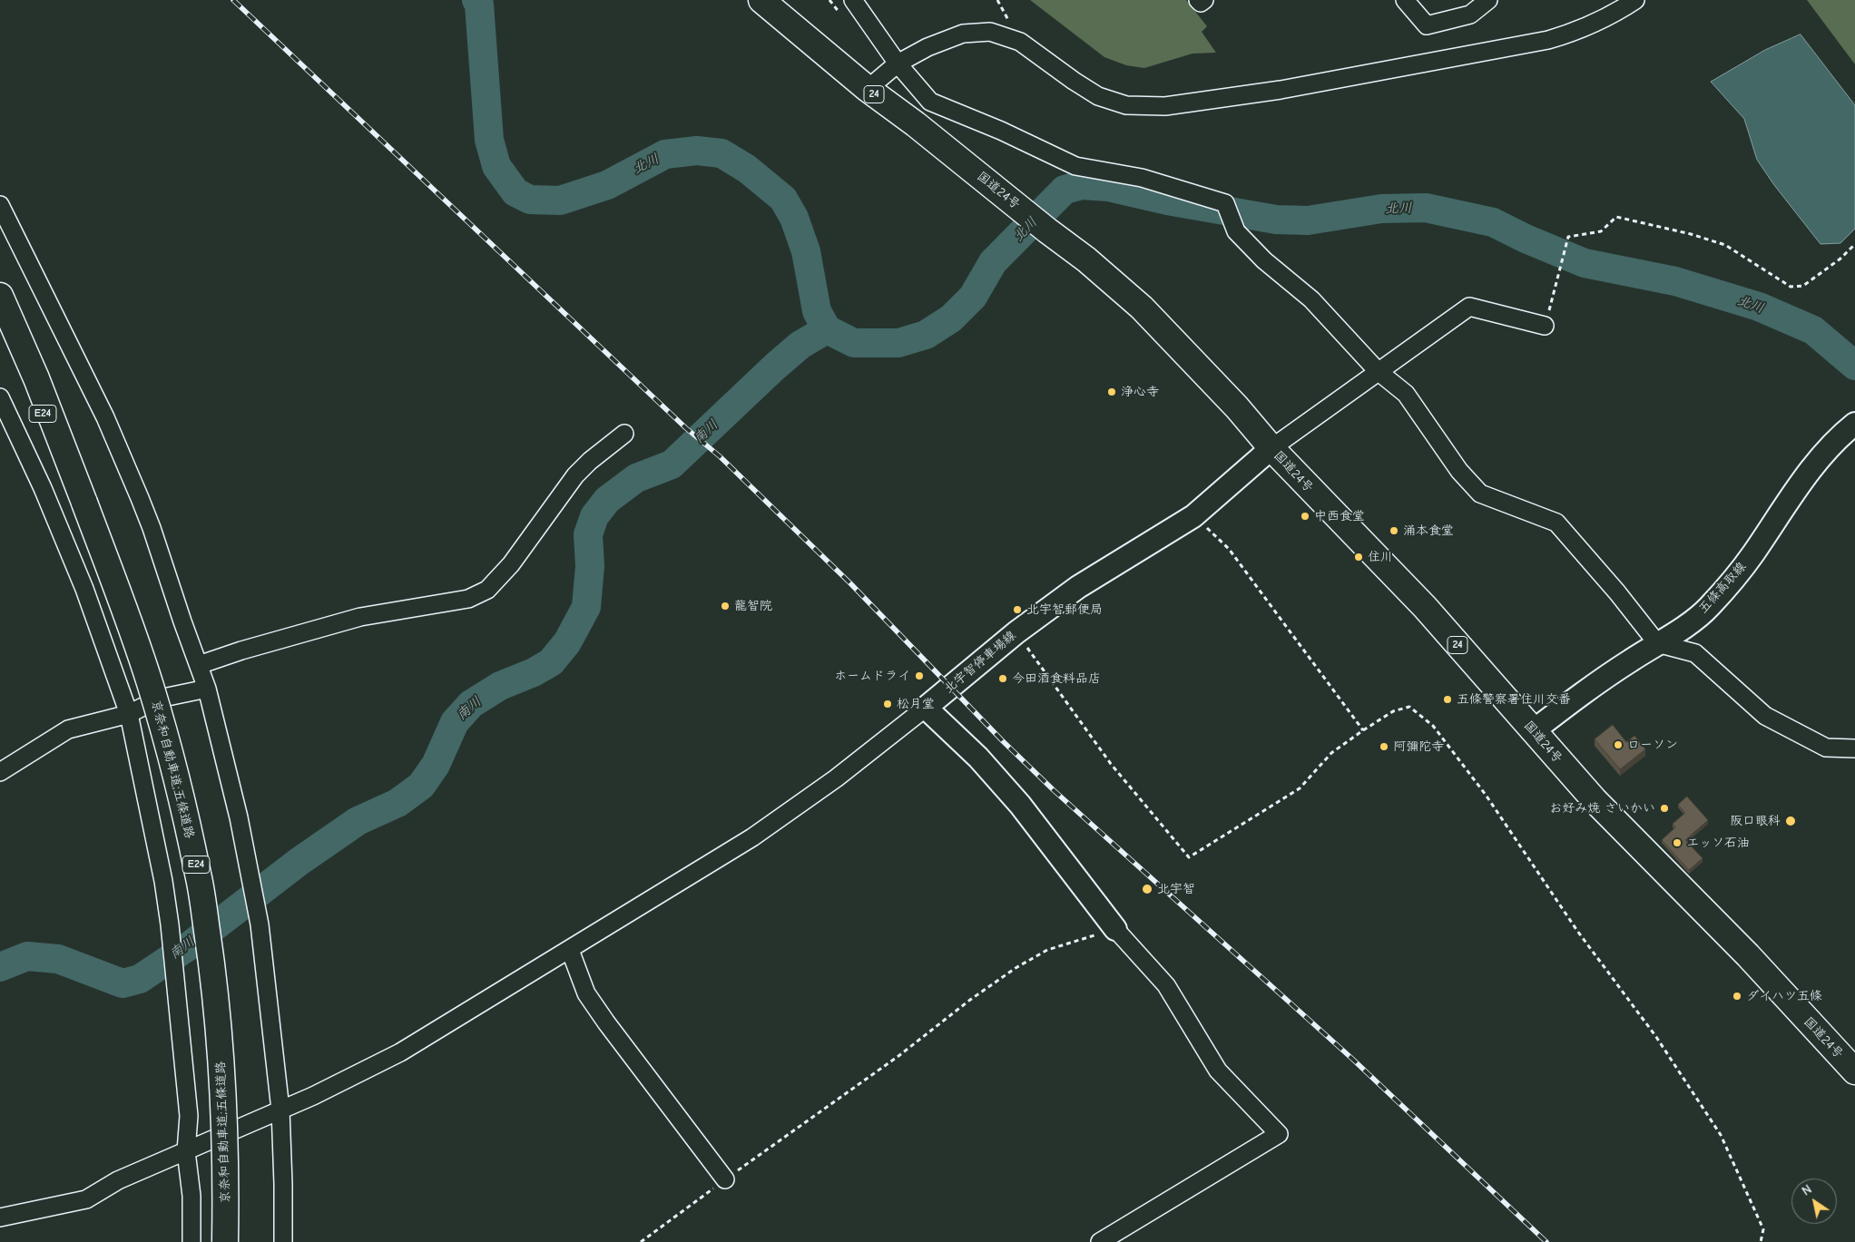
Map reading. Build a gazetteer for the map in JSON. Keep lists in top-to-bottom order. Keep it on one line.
{"streets":{"highway":["24","国道24号","E24","京奈和自動車道;五條道路"],"main road":["五條高取線","北宇智停車場線"]},"crossings":[["国道24号","五條高取線"],["国道24号","北宇智停車場線"]],"water":["北川","南川"],"places":["浄心寺","中西食堂","涌本食堂","住川","龍智院","北宇智郵便局","ホームドライ","今田酒食料品店","五條警察署住川交番","松月堂","ローソン","阿彌陀寺","お好み焼 さいかい","阪口眼科","エッソ石油","北宇智","ダイハツ五條"],"north":"top left"}
